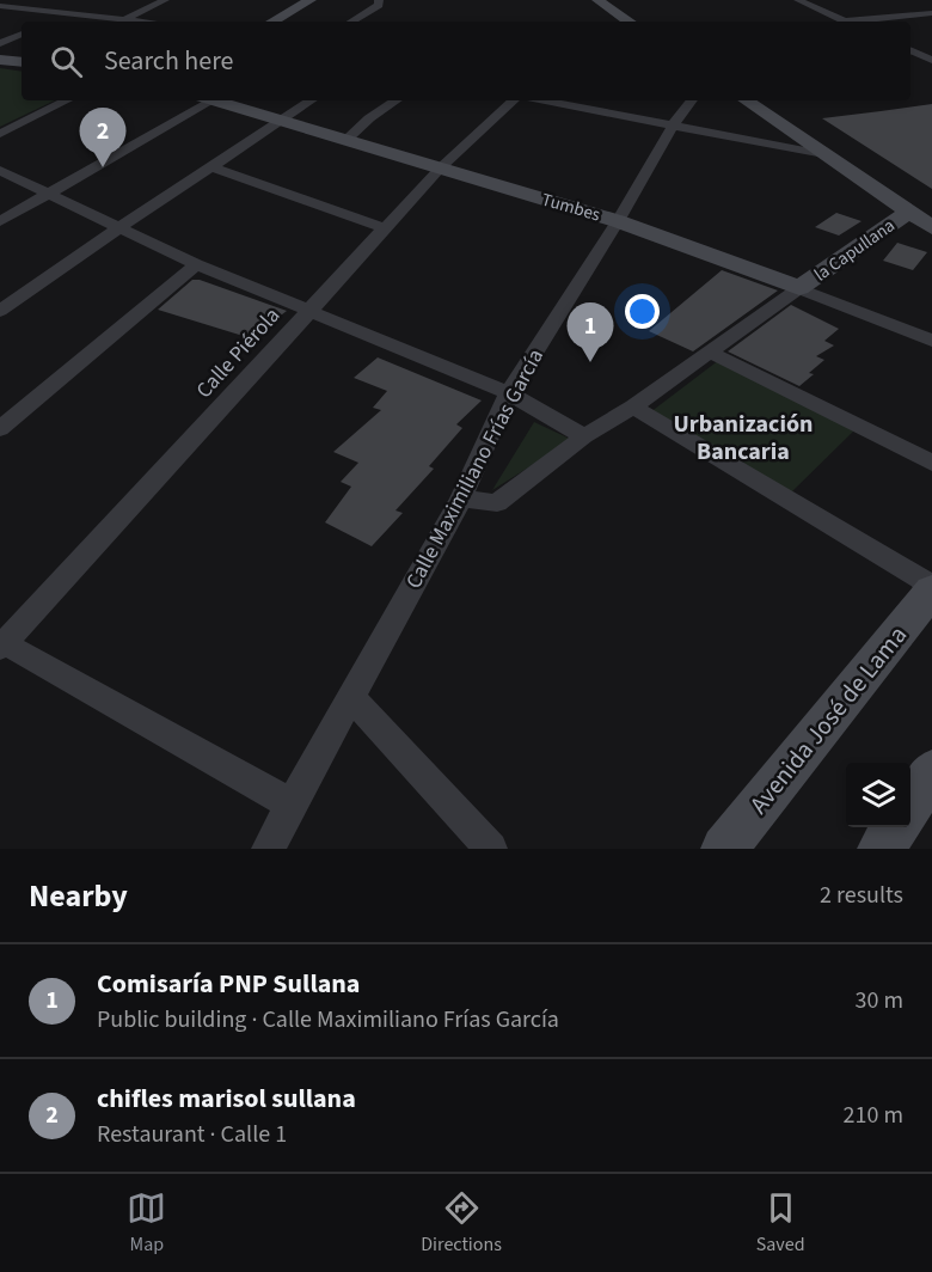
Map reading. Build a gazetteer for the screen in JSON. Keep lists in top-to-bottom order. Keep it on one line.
{"streets":{"street":["Tumbes","la Capullana","Calle Piérola","Calle Maximiliano Frías García","Avenida José de Lama"]},"crossings":[["Tumbes","la Capullana"],["Tumbes","Calle Piérola"],["Tumbes","Calle Maximiliano Frías García"]],"districts":["Urbanización Bancaria"],"page":{"search":"Search here","pins":["2","1"],"heading":["Nearby","2 results"],"list":[{"mark":"1","name":"Comisaría PNP Sullana","note":"Public building · Calle Maximiliano Frías García","value":"30 m"},{"mark":"2","name":"chifles marisol sullana","note":"Restaurant · Calle 1","value":"210 m"}],"nav":["Map","Directions","Saved"]}}
